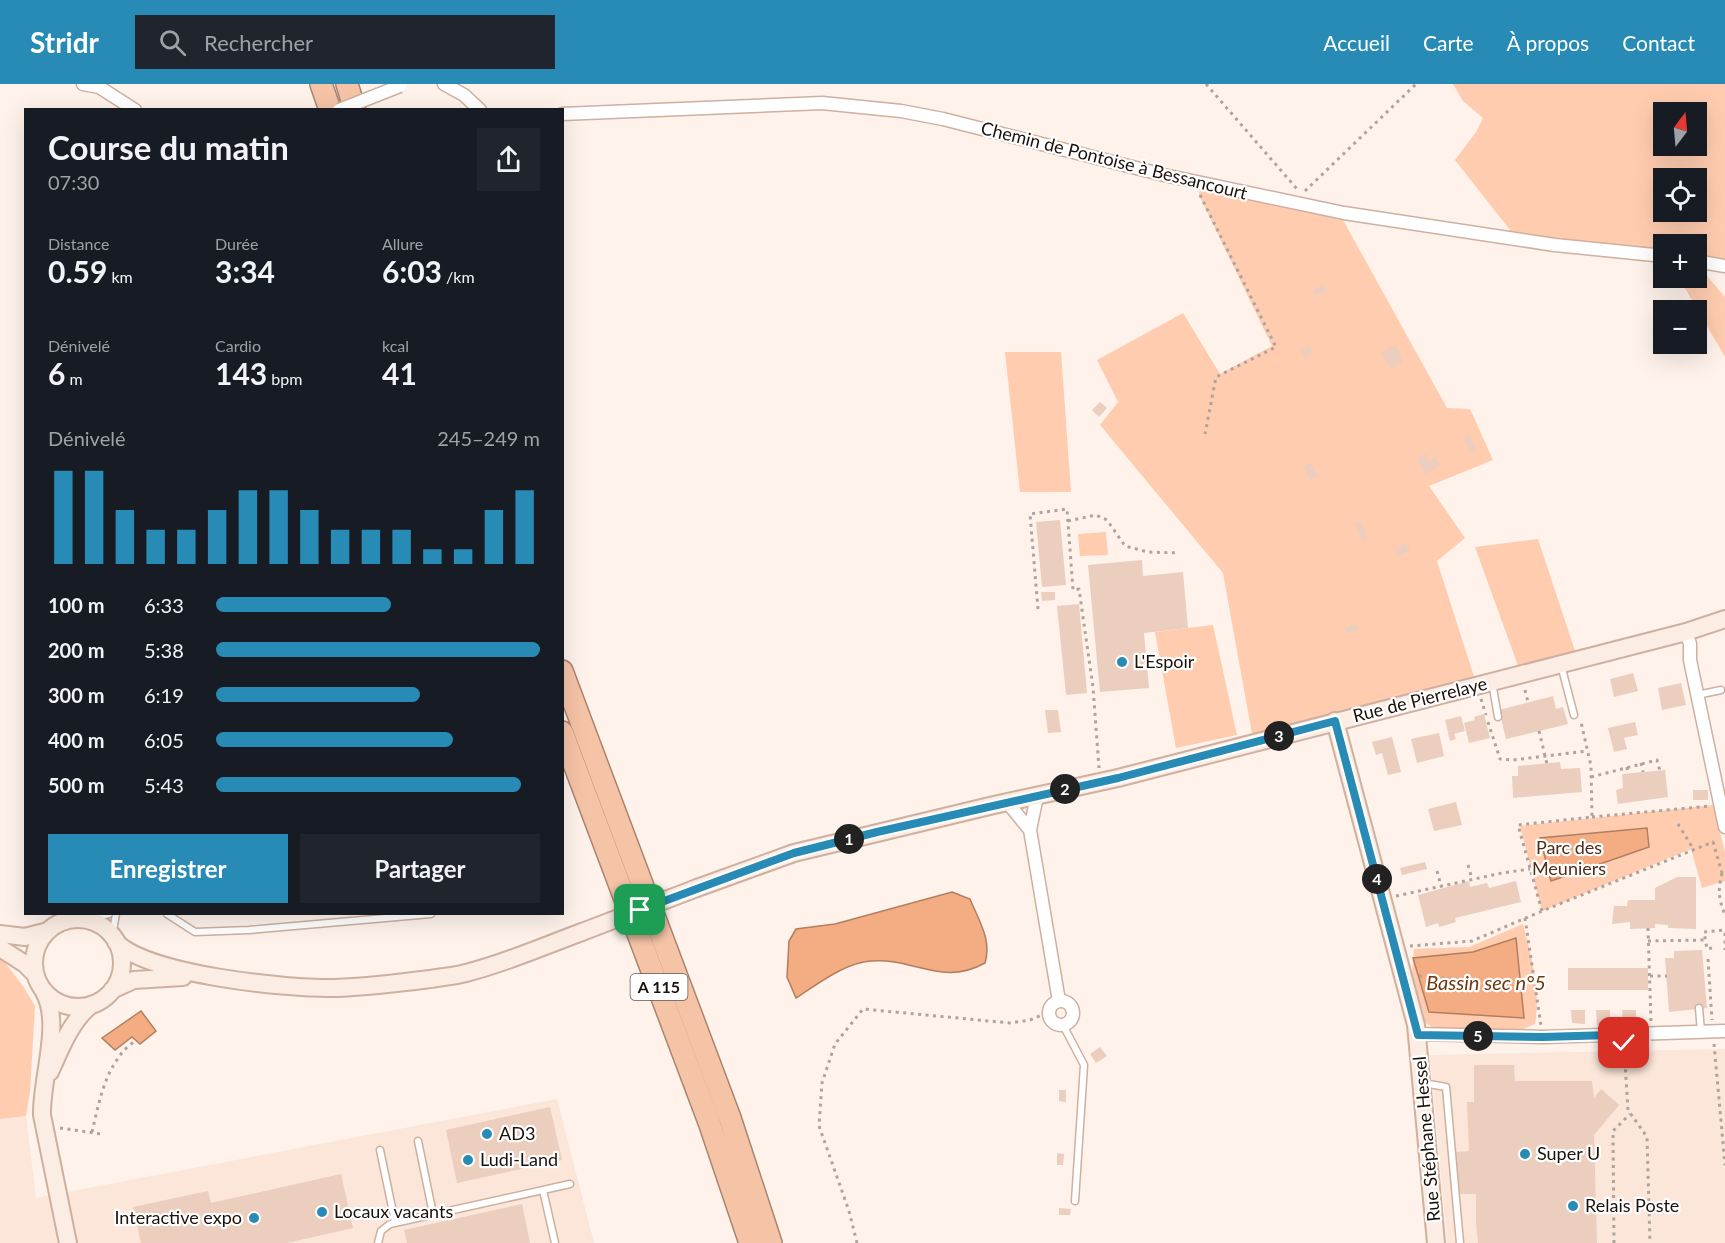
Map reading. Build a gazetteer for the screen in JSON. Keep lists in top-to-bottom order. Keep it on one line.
{"streets":{"highway":["A 115"],"main road":["Rue de Pierrelaye","Rue Stéphane Hessel"],"street":["Chemin de Pontoise à Bessancourt"]},"crossings":[["Rue de Pierrelaye","Rue Stéphane Hessel"]],"water":["Bassin sec n°5"],"parks":["Parc des Meuniers"],"places":["L'Espoir","AD3","Super U","Ludi-Land","Relais Poste","Locaux vacants","Interactive expo"],"north":"top","page":{"header":"Stridr","search":"Rechercher","nav":["Accueil","Carte","À propos","Contact"],"map_buttons":["+","−"],"heading":["Course du matin","07:30"],"stats":[["Distance","0.59 km"],["Durée","3:34"],["Allure","6:03 /km"],["Dénivelé","6 m"],["Cardio","143 bpm"],["kcal","41"]],"chart":["Dénivelé","245–249 m"],"list":[{"name":"100 m","note":"6:33"},{"name":"200 m","note":"5:38"},{"name":"300 m","note":"6:19"},{"name":"400 m","note":"6:05"},{"name":"500 m","note":"5:43"}],"pins":["3","2","1","4","5"],"buttons":["Enregistrer","Partager"]}}
